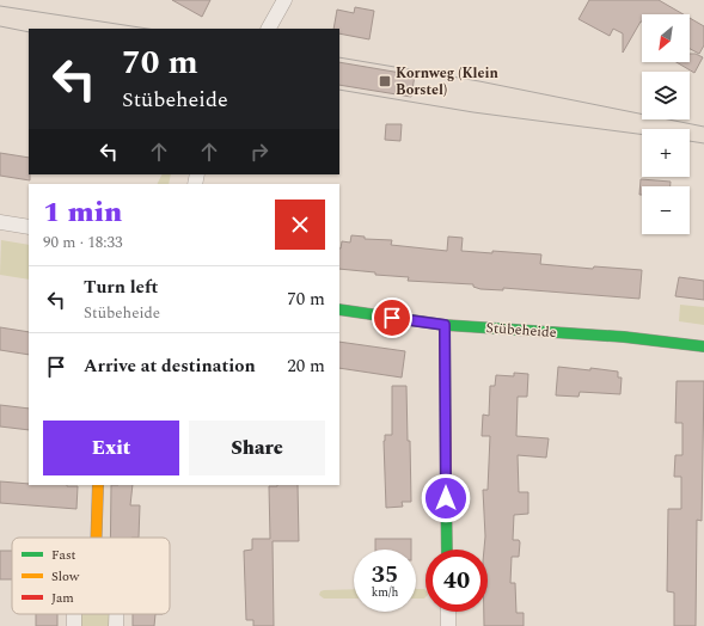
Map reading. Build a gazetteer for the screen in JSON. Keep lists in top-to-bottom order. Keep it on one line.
{"streets":{"street":["Stübeheide"]},"places":{"transit":["Kornweg (Klein Borstel)"]},"legend":["Fast","Slow","Jam"],"north":"bottom left","page":{"map_buttons":["+","−"],"turn":["70 m","Stübeheide"],"heading":["1 min","90 m · 18:33"],"list":[{"name":"Turn left","note":"Stübeheide","value":"70 m"},{"name":"Arrive at destination","value":"20 m"}],"buttons":["Exit","Share"],"speed":"35 km/h","limit":"40"}}
